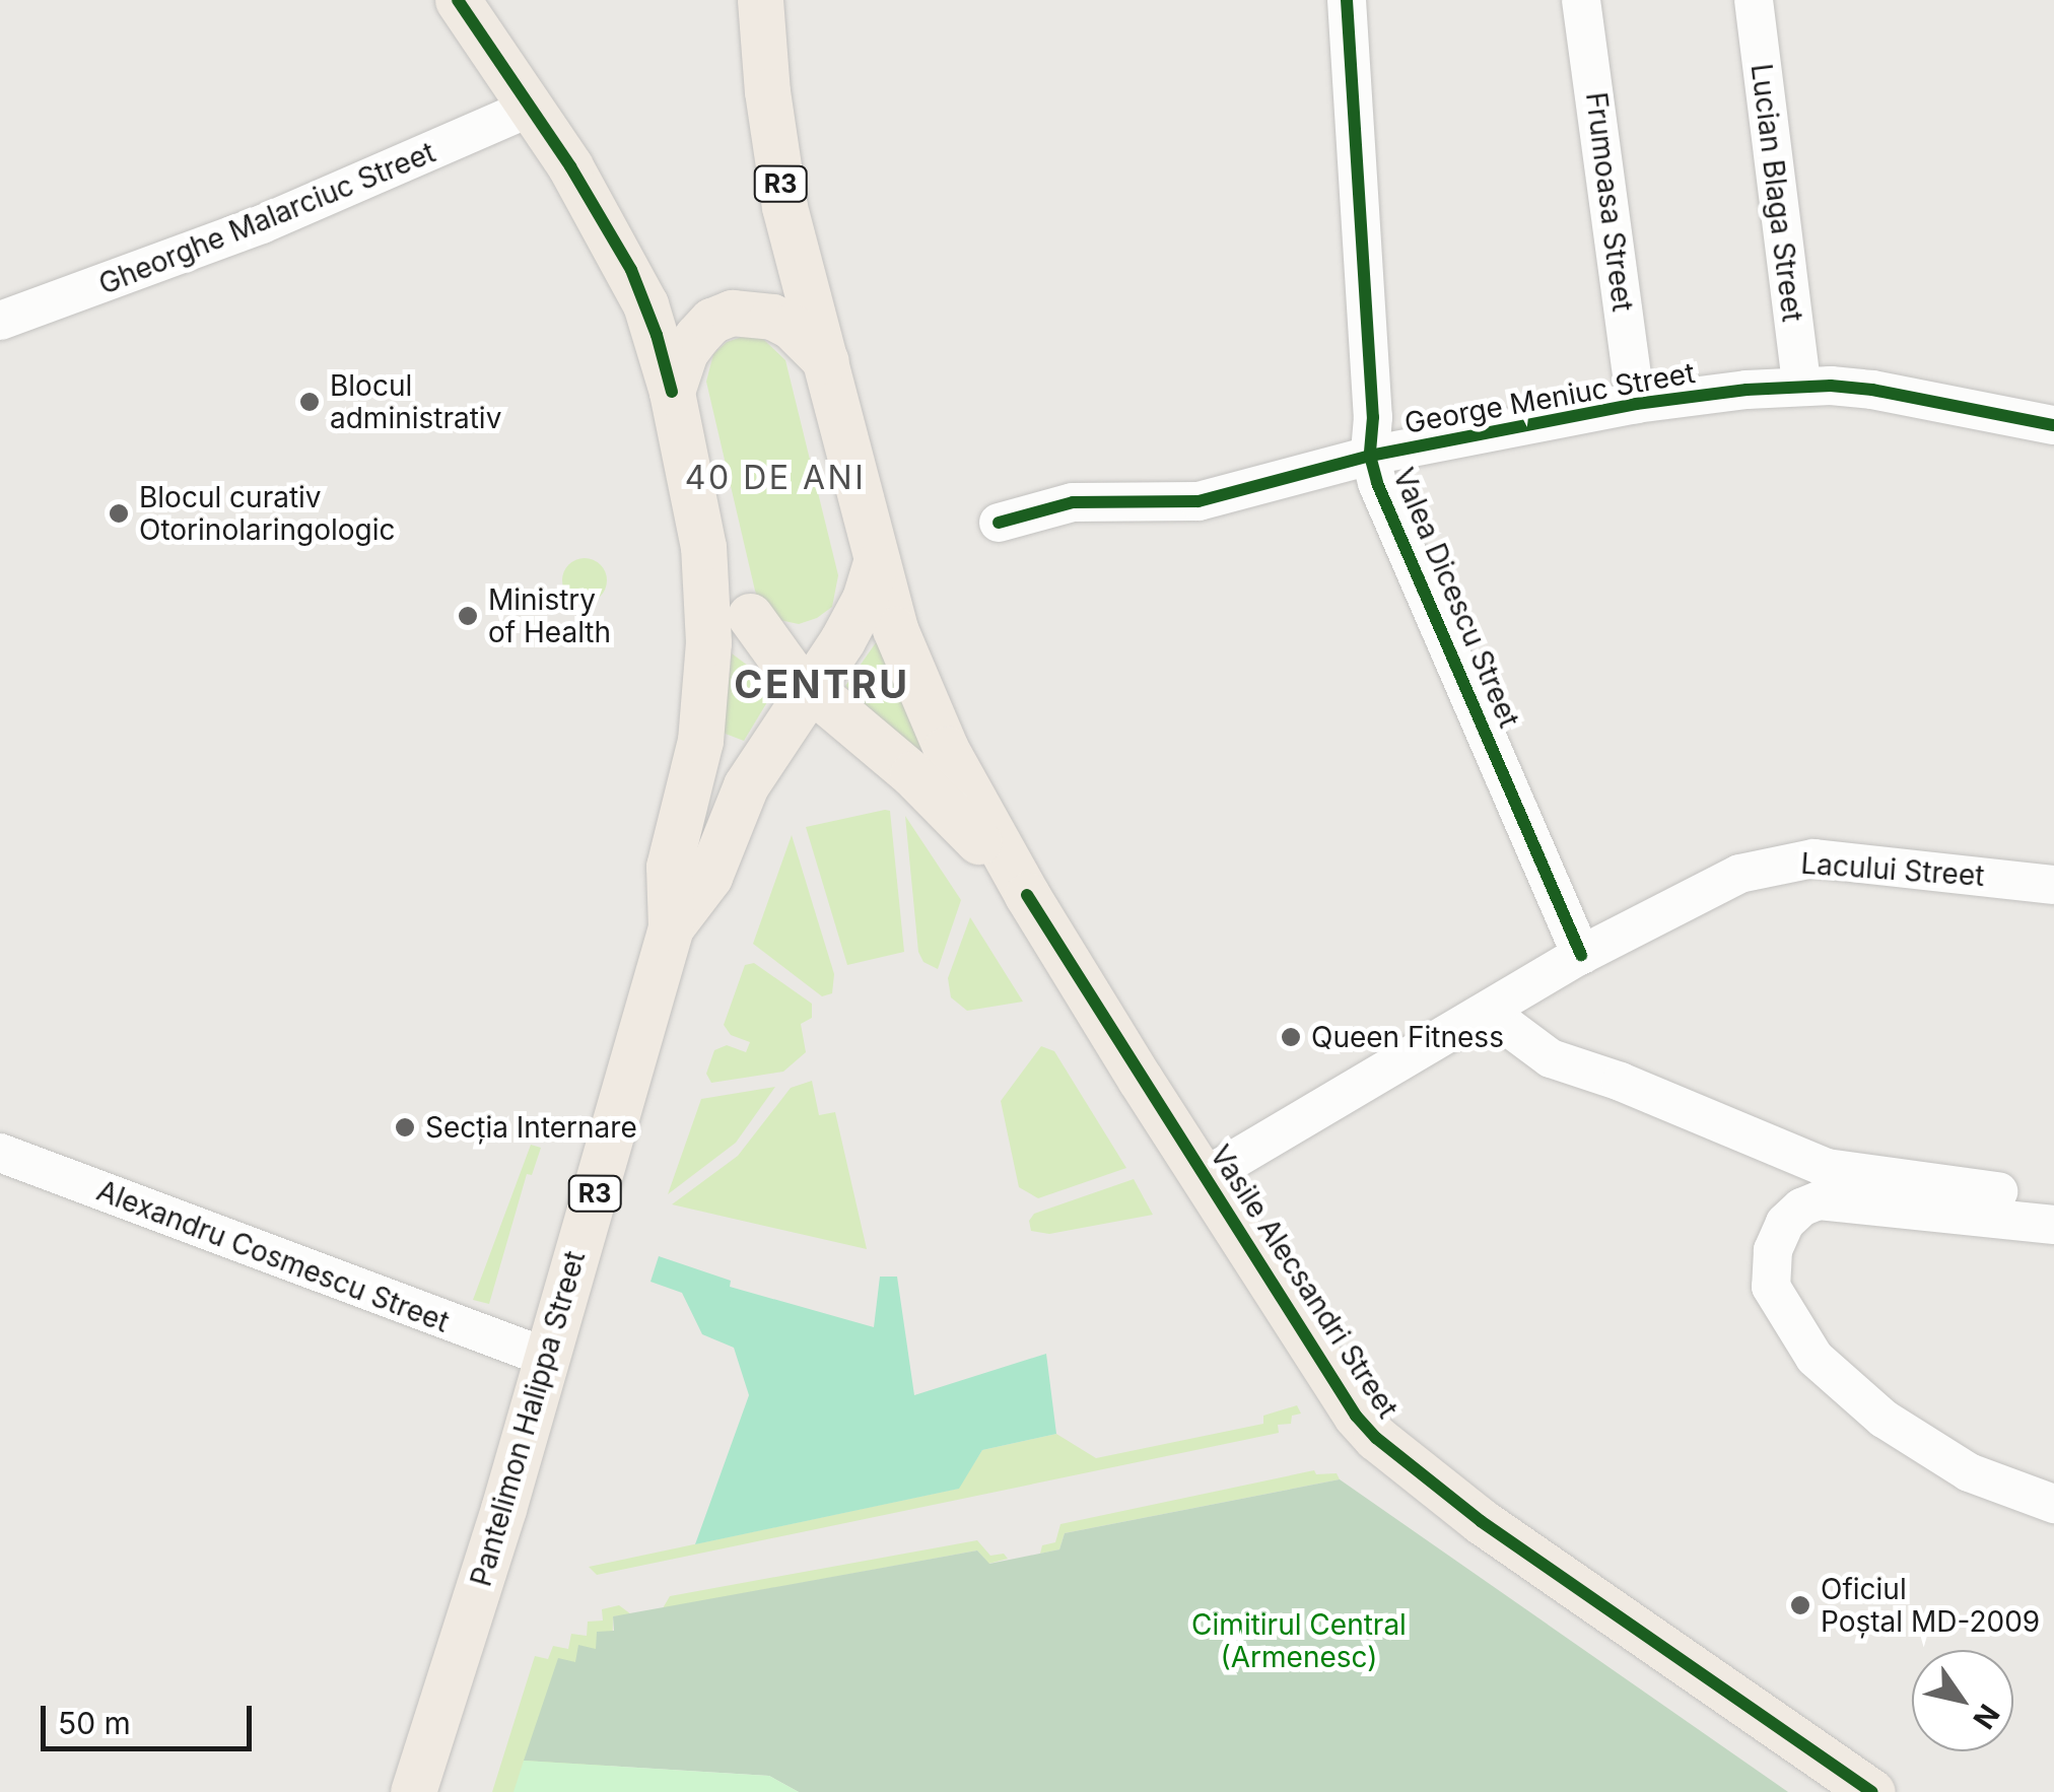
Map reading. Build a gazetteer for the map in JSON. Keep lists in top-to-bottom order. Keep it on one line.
{"streets":{"main road":["R3","Vasile Alecsandri Street","Pantelimon Halippa Street"],"street":["Lucian Blaga Street","Frumoasa Street","Gheorghe Malarciuc Street","George Meniuc Street","Valea Dicescu Street","Lacului Street","Alexandru Cosmescu Street"]},"crossings":[["R3","Gheorghe Malarciuc Street"],["R3","Vasile Alecsandri Street"],["R3","Pantelimon Halippa Street"],["Lucian Blaga Street","George Meniuc Street"],["Frumoasa Street","George Meniuc Street"],["George Meniuc Street","Valea Dicescu Street"],["Valea Dicescu Street","Lacului Street"],["Lacului Street","Vasile Alecsandri Street"],["Alexandru Cosmescu Street","Pantelimon Halippa Street"]],"districts":["40 DE ANI","CENTRU"],"parks":["Cimitirul Central (Armenesc)"],"places":["Blocul administrativ","Blocul curativ Otorinolaringologic","Ministry of Health","Queen Fitness","Secția Internare","Oficiul Poștal MD-2009"],"scale_bar":"50 m","north":"bottom right"}
